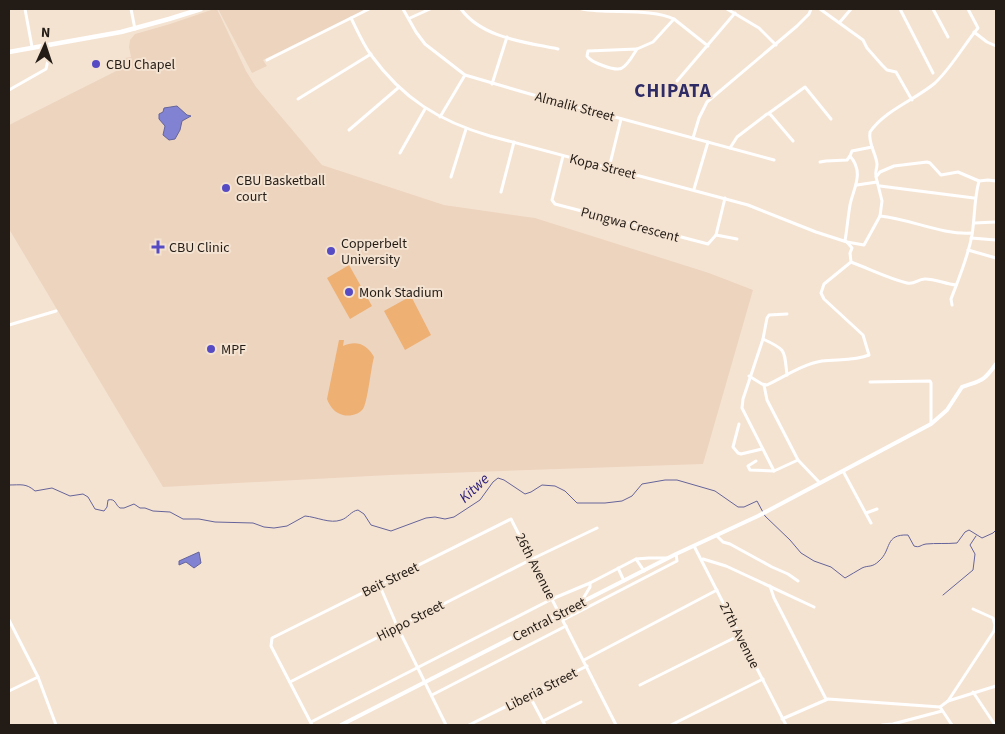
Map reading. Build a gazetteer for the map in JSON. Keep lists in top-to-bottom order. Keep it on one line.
{"streets":{"street":["Almalik Street","Kopa Street","Pungwa Crescent","26th Avenue","Beit Street","Central Street","Hippo Street","27th Avenue","Liberia Street"]},"crossings":[["Kopa Street","Pungwa Crescent"],["26th Avenue","Beit Street"],["26th Avenue","Central Street"],["26th Avenue","Hippo Street"],["26th Avenue","Liberia Street"],["Beit Street","Hippo Street"],["Central Street","27th Avenue"]],"districts":["CHIPATA"],"water":["Kitwe"],"places":{"other":["CBU Chapel","CBU Basketball court","Copperbelt University","Monk Stadium","MPF"],"health":["CBU Clinic"]},"north":"top"}
